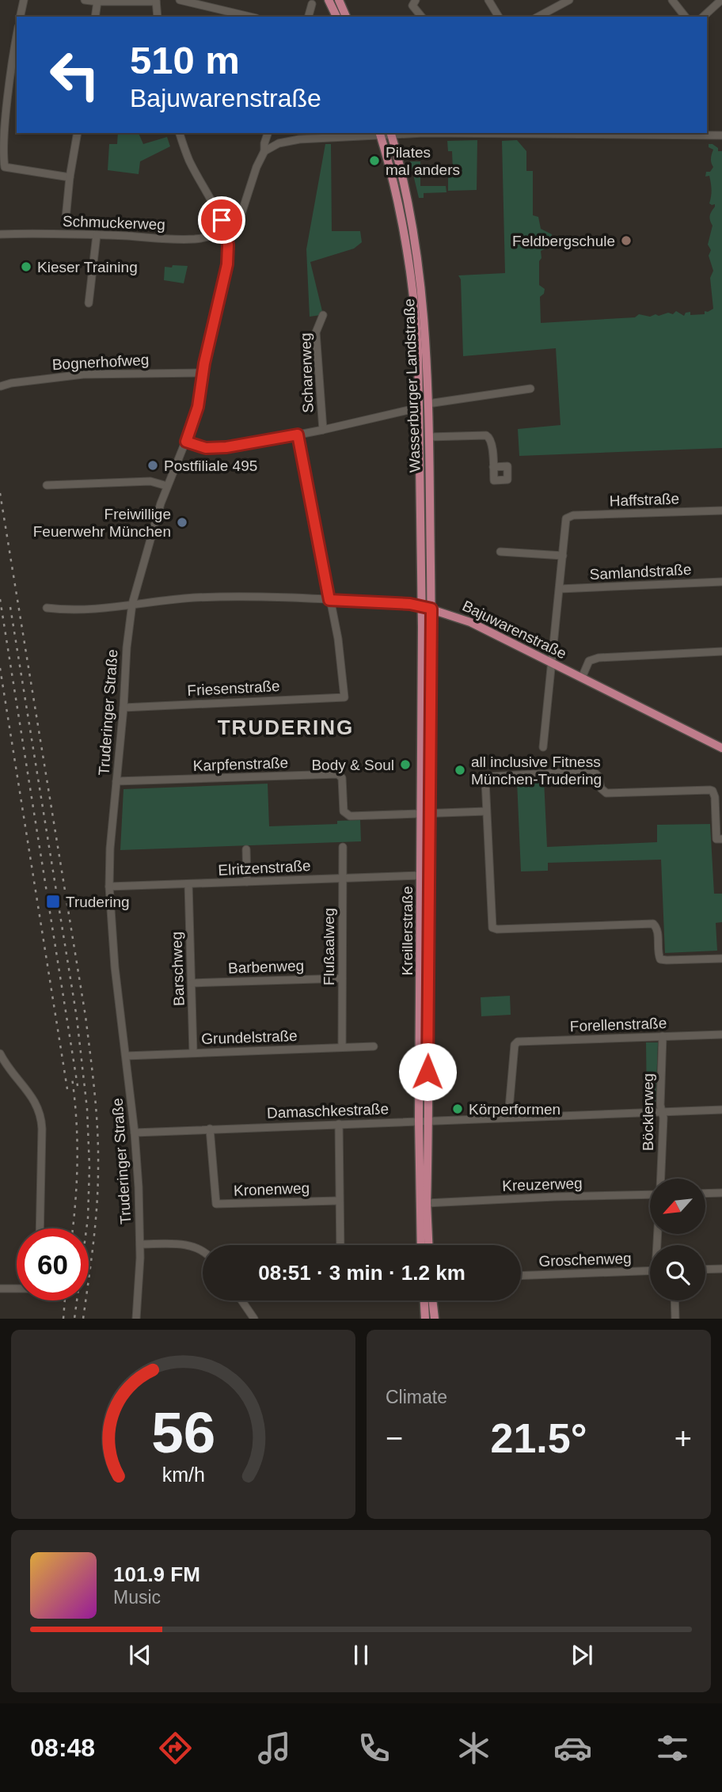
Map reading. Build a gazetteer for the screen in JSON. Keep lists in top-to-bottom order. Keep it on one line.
{"streets":{"main road":["Wasserburger Landstraße","Bajuwarenstraße","Kreillerstraße"],"street":["Schmuckerweg","Bognerhofweg","Scharerweg","Haffstraße","Samlandstraße","Friesenstraße","Truderinger Straße","Karpfenstraße","Elritzenstraße","Flußaalweg","Barbenweg","Barschweg","Forellenstraße","Grundelstraße","Damaschkestraße","Böcklerweg","Kreuzerweg","Kronenweg","Groschenweg"]},"crossings":[["Schmuckerweg","Truderinger Straße"],["Bognerhofweg","Truderinger Straße"],["Wasserburger Landstraße","Bajuwarenstraße"],["Wasserburger Landstraße","Kreillerstraße"],["Bajuwarenstraße","Friesenstraße"],["Bajuwarenstraße","Truderinger Straße"],["Bajuwarenstraße","Kreillerstraße"],["Friesenstraße","Truderinger Straße"],["Truderinger Straße","Karpfenstraße"],["Truderinger Straße","Elritzenstraße"],["Truderinger Straße","Grundelstraße"],["Truderinger Straße","Damaschkestraße"],["Karpfenstraße","Kreillerstraße"],["Elritzenstraße","Kreillerstraße"],["Elritzenstraße","Flußaalweg"],["Elritzenstraße","Barschweg"],["Kreillerstraße","Damaschkestraße"],["Kreillerstraße","Kreuzerweg"],["Flußaalweg","Barbenweg"],["Flußaalweg","Grundelstraße"],["Barbenweg","Barschweg"],["Barschweg","Grundelstraße"],["Forellenstraße","Damaschkestraße"],["Forellenstraße","Böcklerweg"],["Damaschkestraße","Böcklerweg"],["Damaschkestraße","Kronenweg"]],"districts":["TRUDERING"],"places":{"other":["Pilates mal anders","Feldbergschule","Kieser Training","Postfiliale 495","Freiwillige Feuerwehr München","Body & Soul","all inclusive Fitness München-Trudering","Körperformen"],"transit":["Trudering"]},"north":"bottom left","page":{"turn":["510 m","Bajuwarenstraße"],"limit":"60","trip":"08:51 · 3 min · 1.2 km","tile":"Climate","heat":["−","21.5°","+"],"song":["101.9 FM","Music"],"tabs":"08:48","gauge":["56","km/h"]}}
